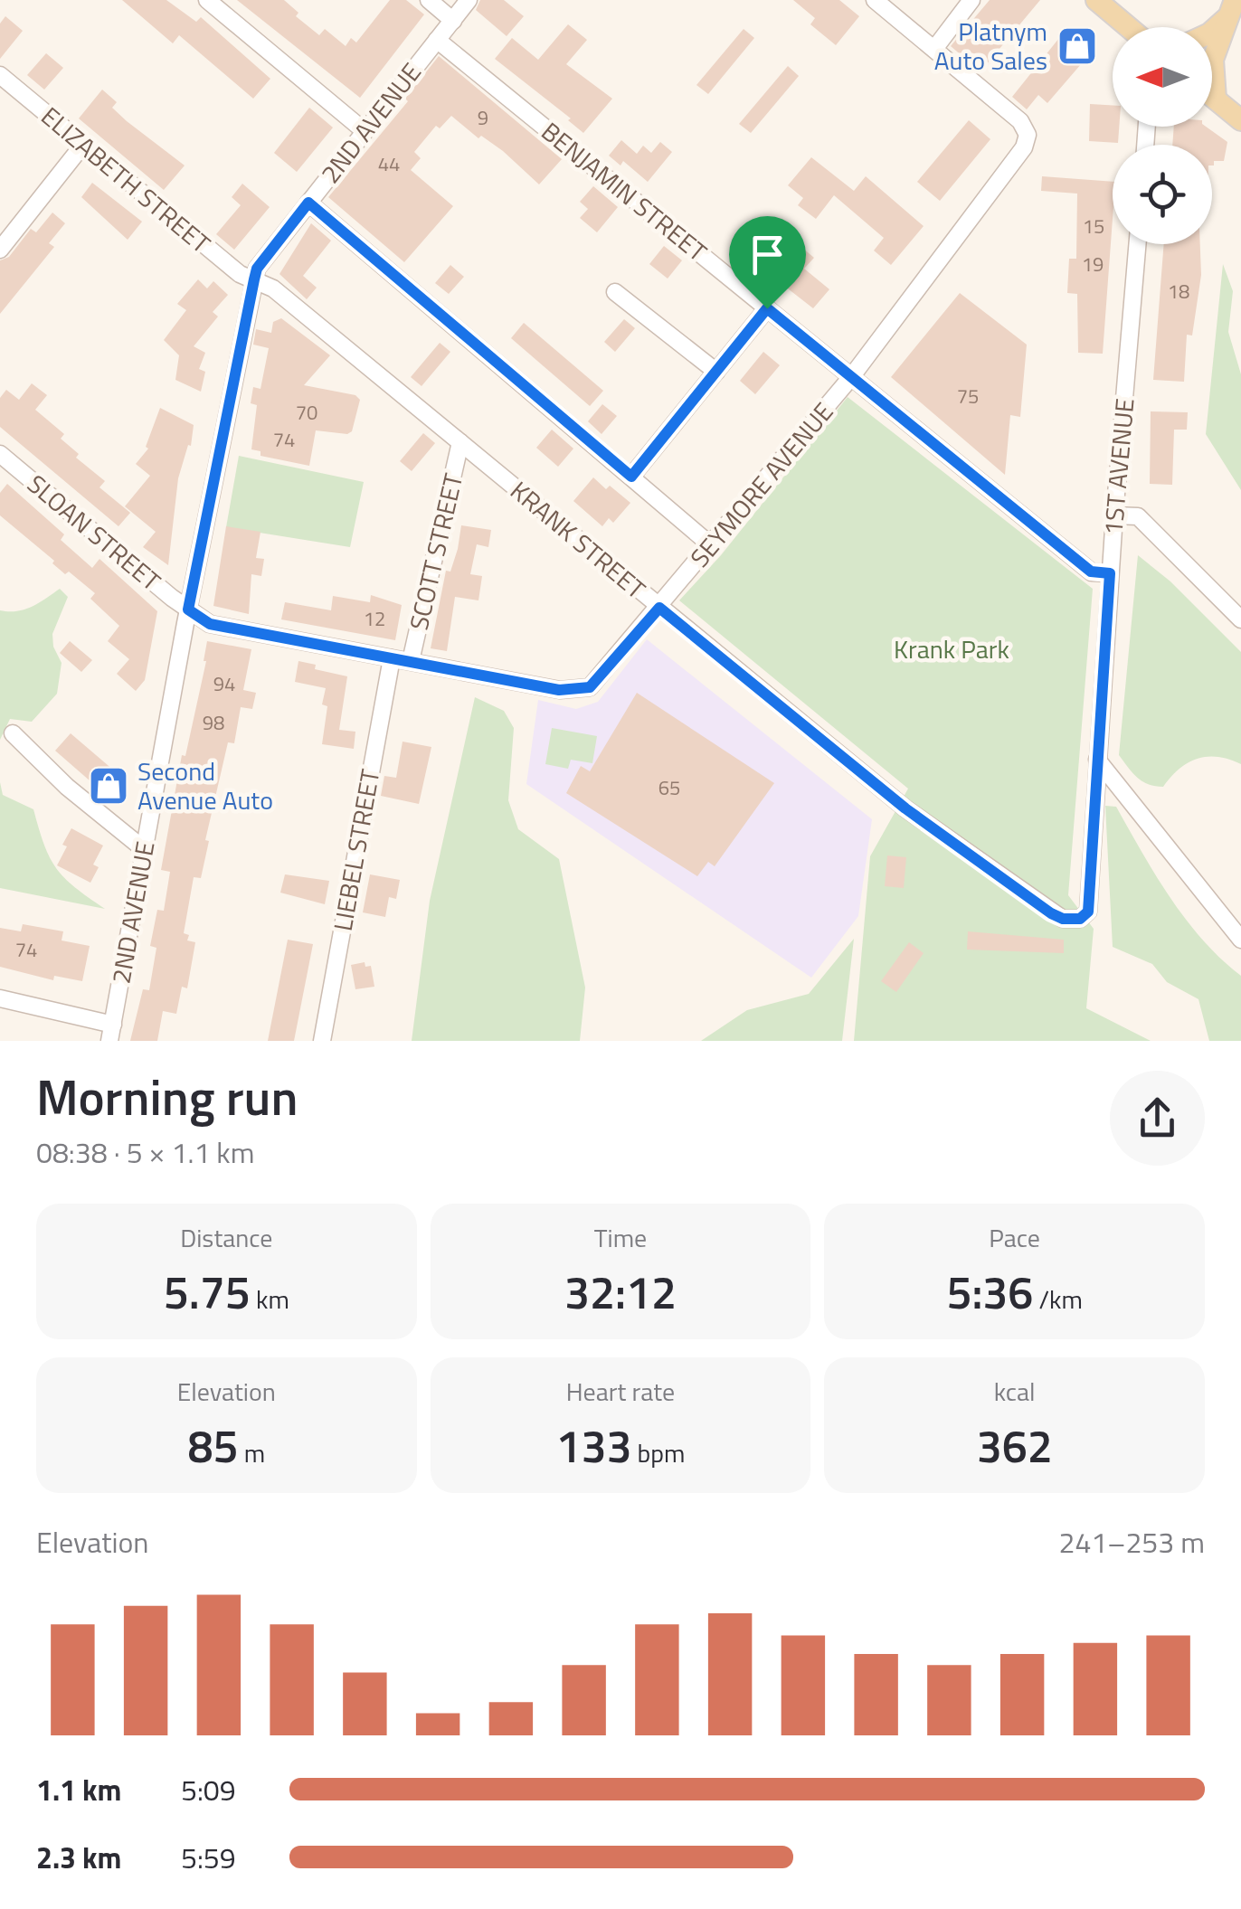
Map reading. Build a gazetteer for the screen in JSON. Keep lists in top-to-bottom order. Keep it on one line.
{"streets":{"street":["2ND AVENUE","ELIZABETH STREET","BENJAMIN STREET","1ST AVENUE","SEYMORE AVENUE","SLOAN STREET","KRANK STREET","SCOTT STREET","LIEBEL STREET"]},"crossings":[["2ND AVENUE","ELIZABETH STREET"],["2ND AVENUE","BENJAMIN STREET"],["2ND AVENUE","SLOAN STREET"],["2ND AVENUE","KRANK STREET"],["ELIZABETH STREET","KRANK STREET"],["BENJAMIN STREET","1ST AVENUE"],["BENJAMIN STREET","SEYMORE AVENUE"],["1ST AVENUE","KRANK STREET"],["SEYMORE AVENUE","SLOAN STREET"],["SEYMORE AVENUE","KRANK STREET"],["SLOAN STREET","SCOTT STREET"],["SLOAN STREET","LIEBEL STREET"],["KRANK STREET","SCOTT STREET"]],"parks":["Krank Park"],"places":{"shop":["Platnym Auto Sales","Second Avenue Auto"]},"house_numbers":["9","44","15","19","18","75","70","74","12","94","98","65","74"],"north":"left","page":{"heading":["Morning run","08:38 · 5 × 1.1 km"],"stats":[["Distance","5.75 km"],["Time","32:12"],["Pace","5:36 /km"],["Elevation","85 m"],["Heart rate","133 bpm"],["kcal","362"]],"chart":["Elevation","241–253 m"],"list":[{"name":"1.1 km","note":"5:09"},{"name":"2.3 km","note":"5:59"}]}}
